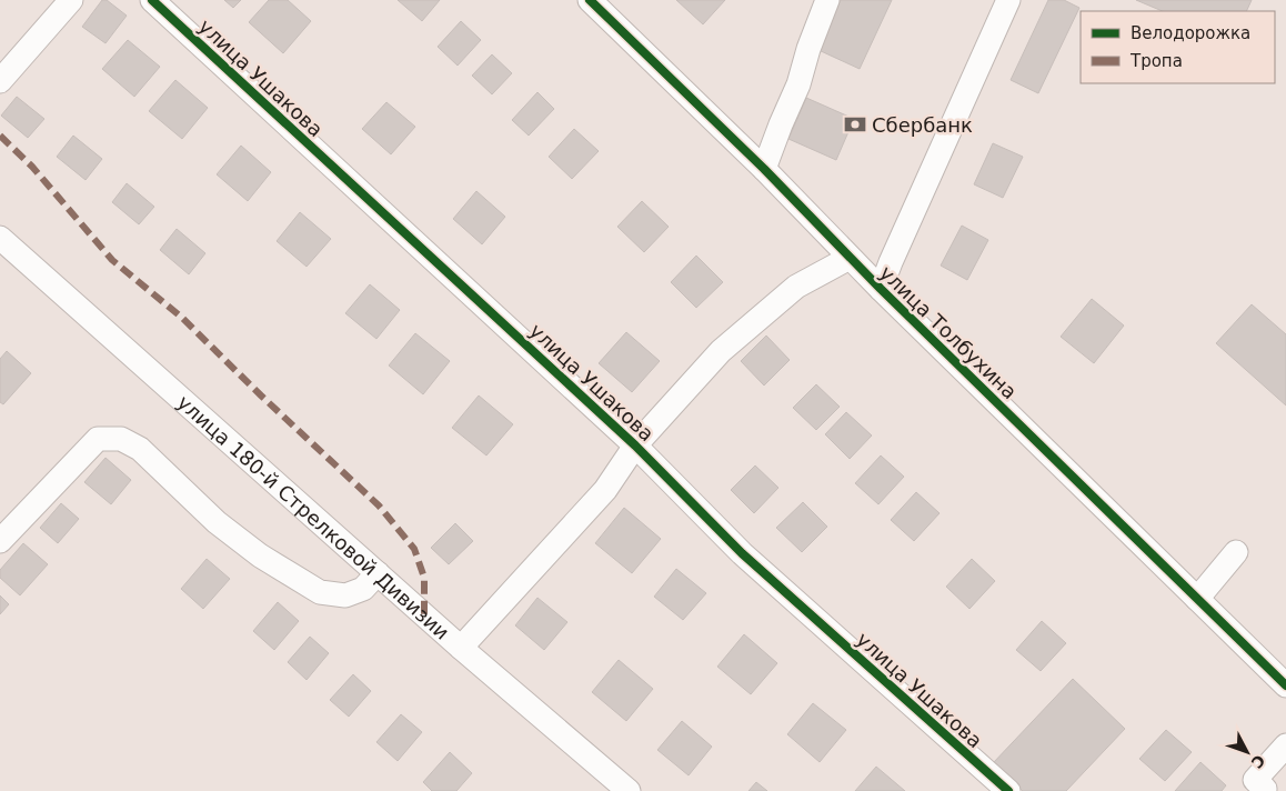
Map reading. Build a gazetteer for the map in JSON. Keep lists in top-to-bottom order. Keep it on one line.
{"streets":{"street":["улица Ушакова","улица Толбухина","улица 180-й Стрелковой Дивизии"]},"places":{"bank":["Сбербанк"]},"legend":["Велодорожка","Тропа"],"north":"bottom right"}
